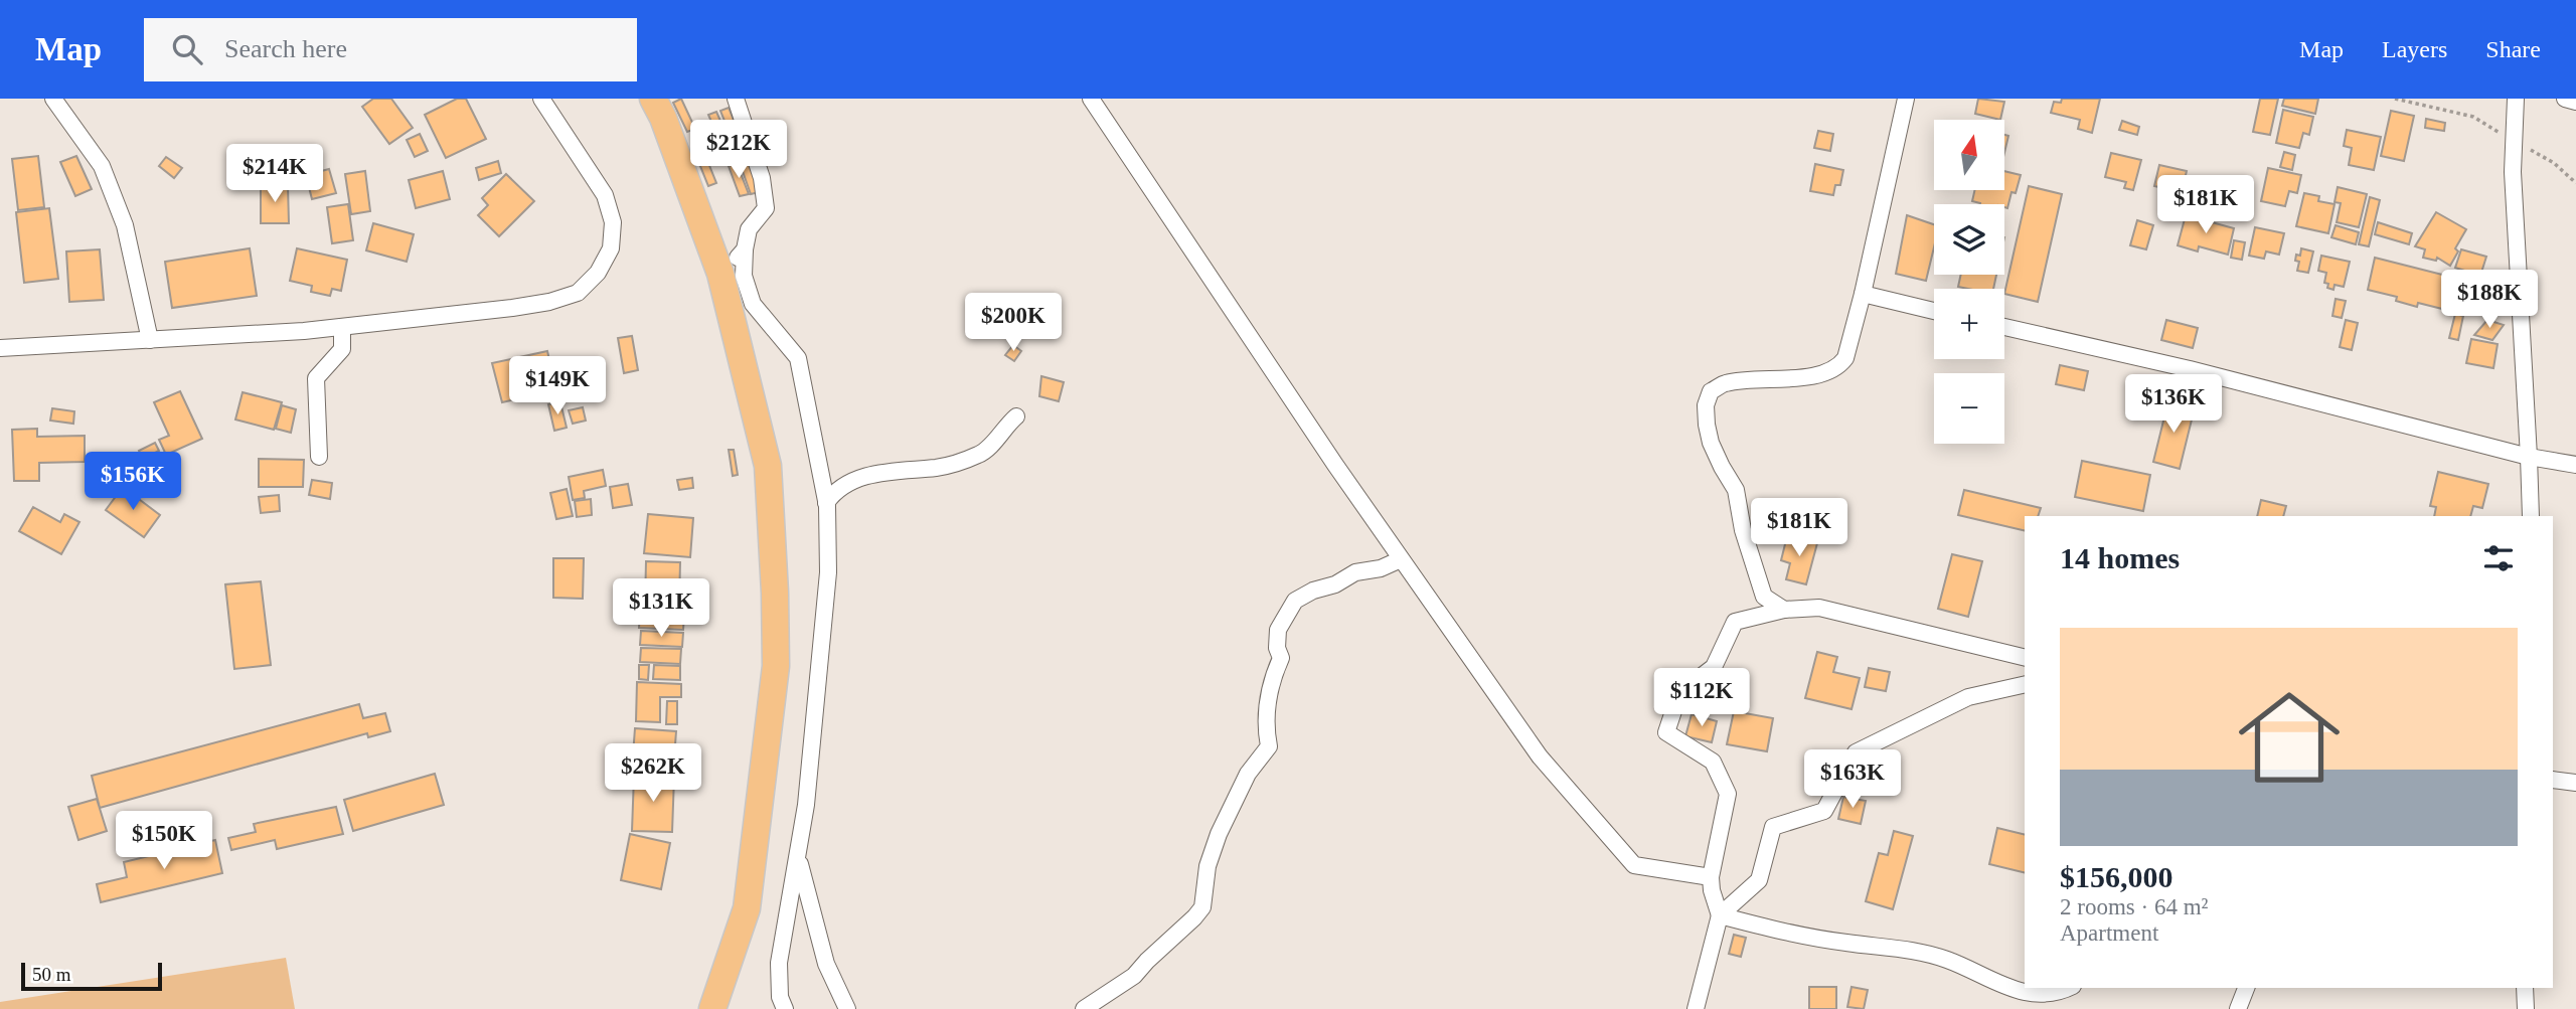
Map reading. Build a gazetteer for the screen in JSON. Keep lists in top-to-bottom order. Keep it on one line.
{"scale_bar":"50 m","north":"top","page":{"header":"Map","search":"Search here","nav":["Map","Layers","Share"],"map_buttons":["+","−"],"price":["$212K","$214K","$181K","$188K","$200K","$149K","$136K","$156K","$181K","$131K","$112K","$262K","$163K","$150K"],"heading":"14 homes","list":[{"name":"$156,000","note":"2 rooms · 64 m² · Apartment"}],"scale":"50 m"}}
